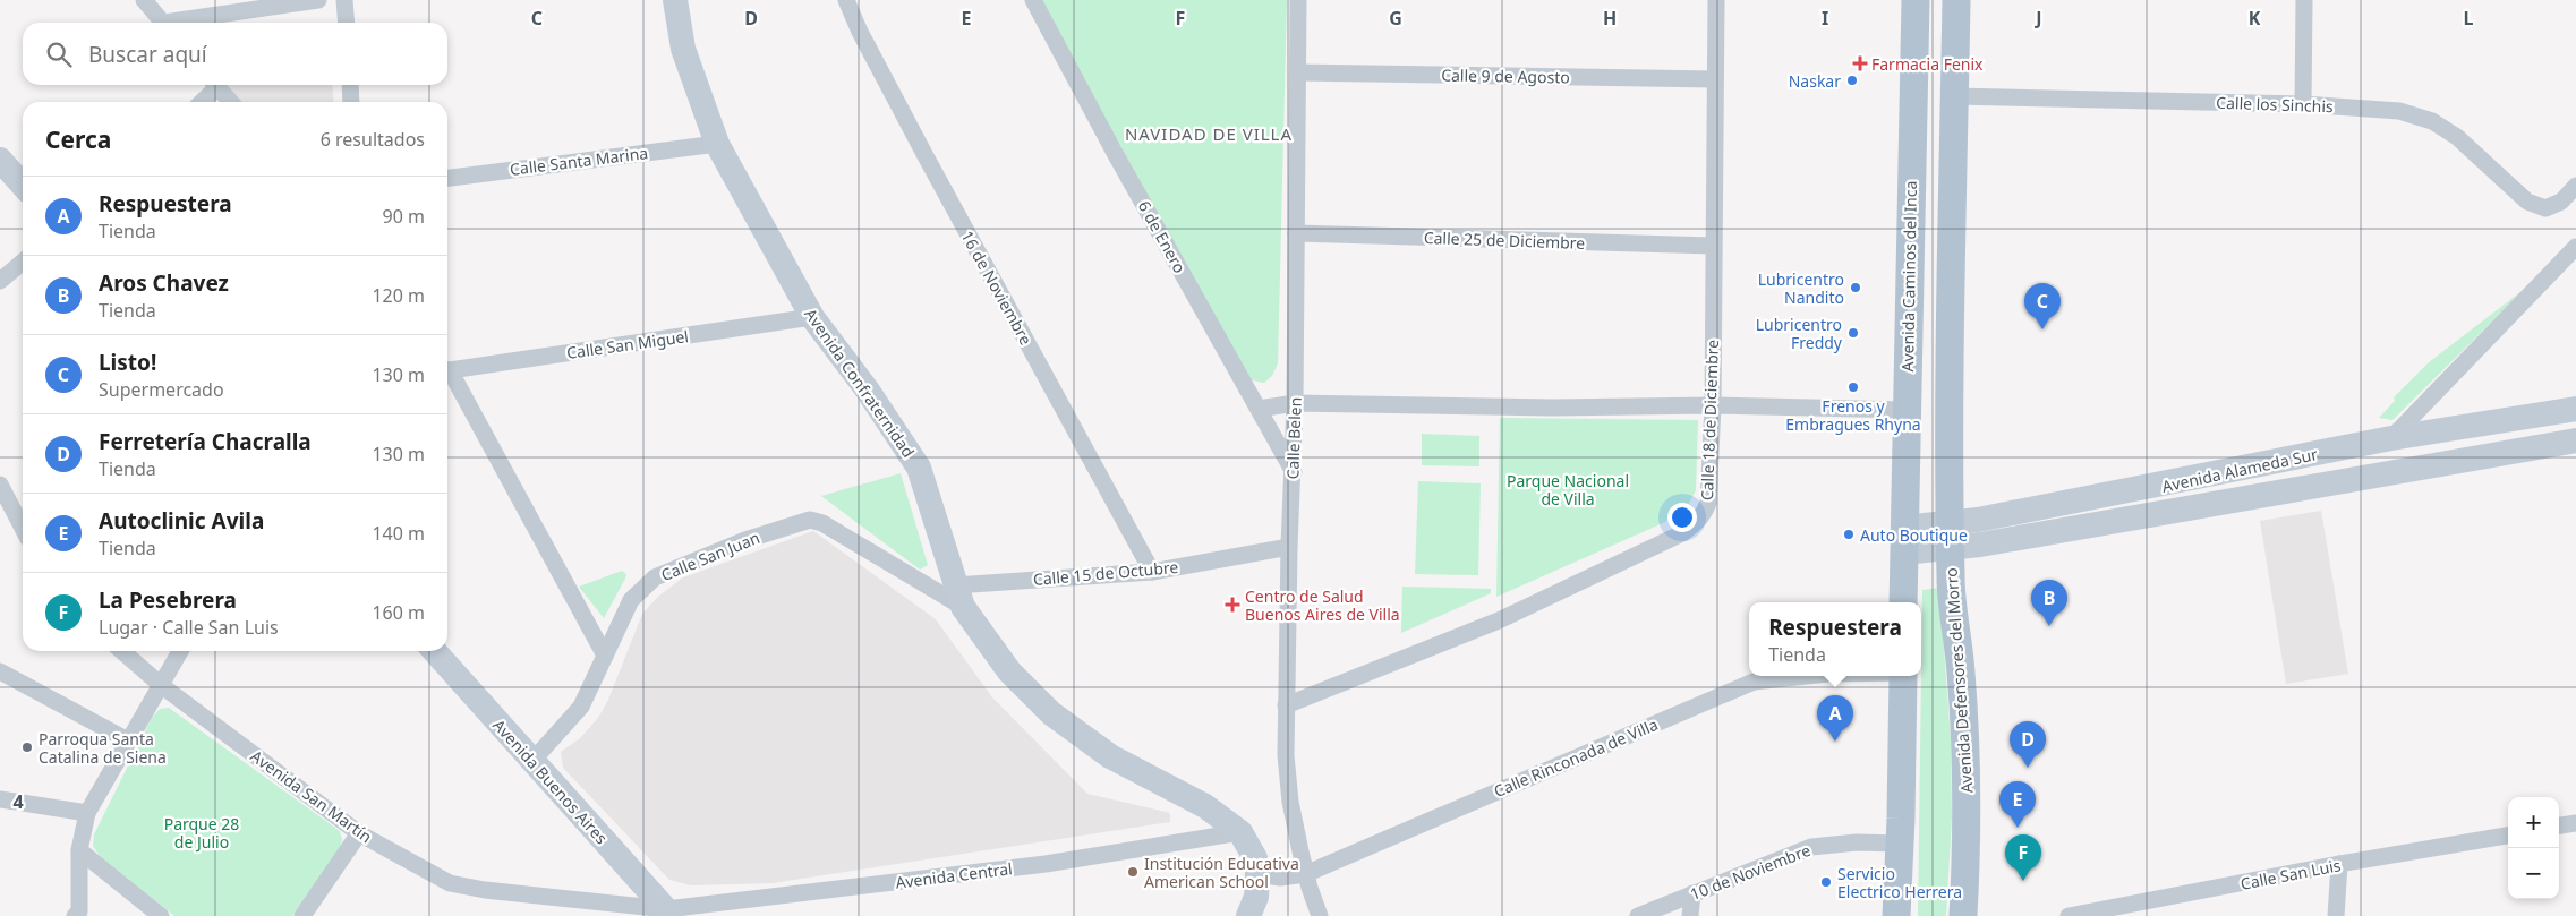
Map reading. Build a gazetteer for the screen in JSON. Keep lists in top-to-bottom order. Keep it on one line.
{"streets":{"main road":["Avenida Caminos del Inca","Avenida Defensores del Morro"],"street":["Calle 9 de Agosto","Calle los Sinchis","Calle Santa Marina","6 de Enero","Calle 25 de Diciembre","16 de Noviembre","Calle San Miguel","Avenida Confraternidad","Calle 18 de Diciembre","Calle Belen","Avenida Alameda Sur","Calle San Juan","Calle 15 de Octubre","Calle Rinconada de Villa","Avenida Buenos Aires","Avenida San Martín","10 de Noviembre","Calle San Luis","Avenida Central"]},"crossings":[["Calle 9 de Agosto","Calle 18 de Diciembre"],["Calle 9 de Agosto","Calle Belen"],["Calle Santa Marina","Avenida Confraternidad"],["6 de Enero","Calle Belen"],["Calle 25 de Diciembre","Calle 18 de Diciembre"],["Calle 25 de Diciembre","Calle Belen"],["Avenida Caminos del Inca","Avenida Alameda Sur"],["16 de Noviembre","Calle 15 de Octubre"],["Calle San Miguel","Avenida Confraternidad"],["Avenida Confraternidad","Calle San Juan"],["Avenida Confraternidad","Calle 15 de Octubre"],["Avenida Confraternidad","Calle Rinconada de Villa"],["Avenida Confraternidad","Avenida Central"],["Calle 18 de Diciembre","Calle Belen"],["Calle Belen","Calle 15 de Octubre"],["Calle Belen","Calle Rinconada de Villa"],["Avenida Alameda Sur","Avenida Defensores del Morro"],["Calle San Juan","Calle 15 de Octubre"],["Calle San Juan","Avenida Buenos Aires"],["Avenida Buenos Aires","Avenida San Martín"],["Avenida Buenos Aires","Avenida Central"],["Avenida San Martín","Avenida Central"]],"districts":["NAVIDAD DE VILLA"],"parks":["Parque Nacional de Villa","Parque 28 de Julio"],"places":{"health":["Farmacia Fenix","Centro de Salud Buenos Aires de Villa"],"other":["Naskar","Lubricentro Nandito","Lubricentro Freddy","Frenos y Embragues Rhyna","Auto Boutique","Parroqua Santa Catalina de Siena","Institución Educativa American School","Servicio Electrico Herrera"]},"page":{"search":"Buscar aquí","heading":["Cerca","6 resultados"],"list":[{"mark":"A","name":"Respuestera","note":"Tienda","value":"90 m"},{"mark":"B","name":"Aros Chavez","note":"Tienda","value":"120 m"},{"mark":"C","name":"Listo!","note":"Supermercado","value":"130 m"},{"mark":"D","name":"Ferretería Chacralla","note":"Tienda","value":"130 m"},{"mark":"E","name":"Autoclinic Avila","note":"Tienda","value":"140 m"},{"mark":"F","name":"La Pesebrera","note":"Lugar · Calle San Luis","value":"160 m"}],"pins":["C","B","A","D","E","F"],"popup":["Respuestera","Tienda"],"map_buttons":["+","−"]},"grid":{"columns":["C","D","E","F","G","H","I","J","K","L"],"rows":["4"]}}
